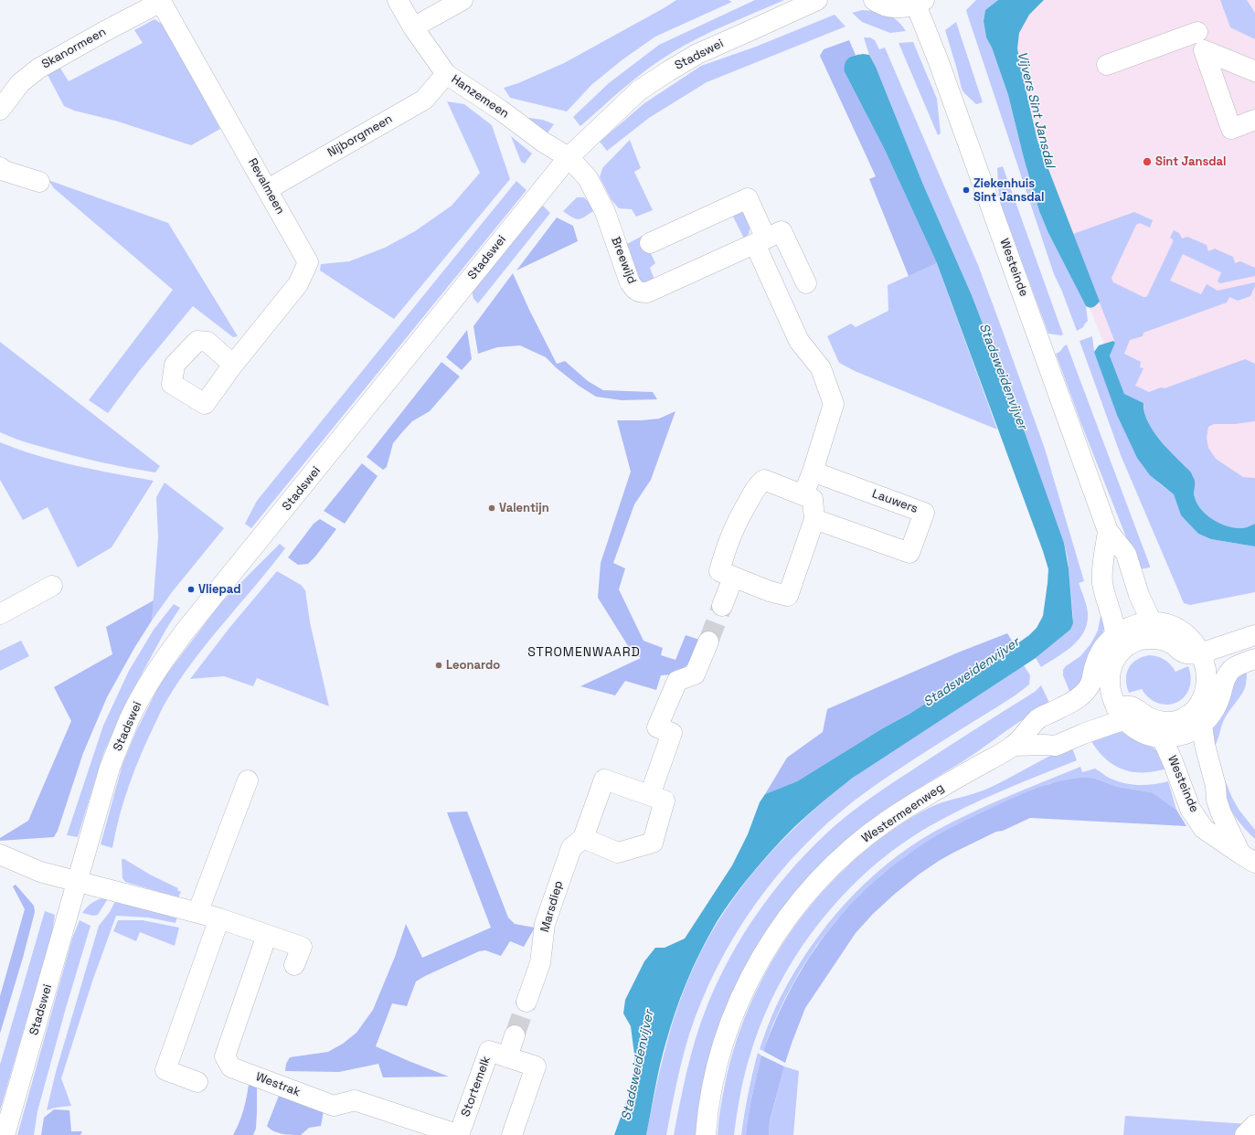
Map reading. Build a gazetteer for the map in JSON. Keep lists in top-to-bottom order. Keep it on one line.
{"streets":{"street":["Skanormeen","Stadswei","Hanzemeen","Nijborgmeen","Revalmeen","Breewijd","Westeinde","Lauwers","Westermeenweg","Marsdiep","Westrak","Stortemelk"]},"crossings":[["Skanormeen","Revalmeen"],["Stadswei","Hanzemeen"],["Stadswei","Breewijd"],["Hanzemeen","Nijborgmeen"],["Hanzemeen","Breewijd"],["Nijborgmeen","Revalmeen"],["Westeinde","Westermeenweg"],["Westrak","Stortemelk"]],"districts":["STROMENWAARD"],"water":["Vijvers Sint Jansdal","Stadsweidenvijver"],"places":["Sint Jansdal","Ziekenhuis Sint Jansdal","Valentijn","Vliepad","Leonardo"]}
